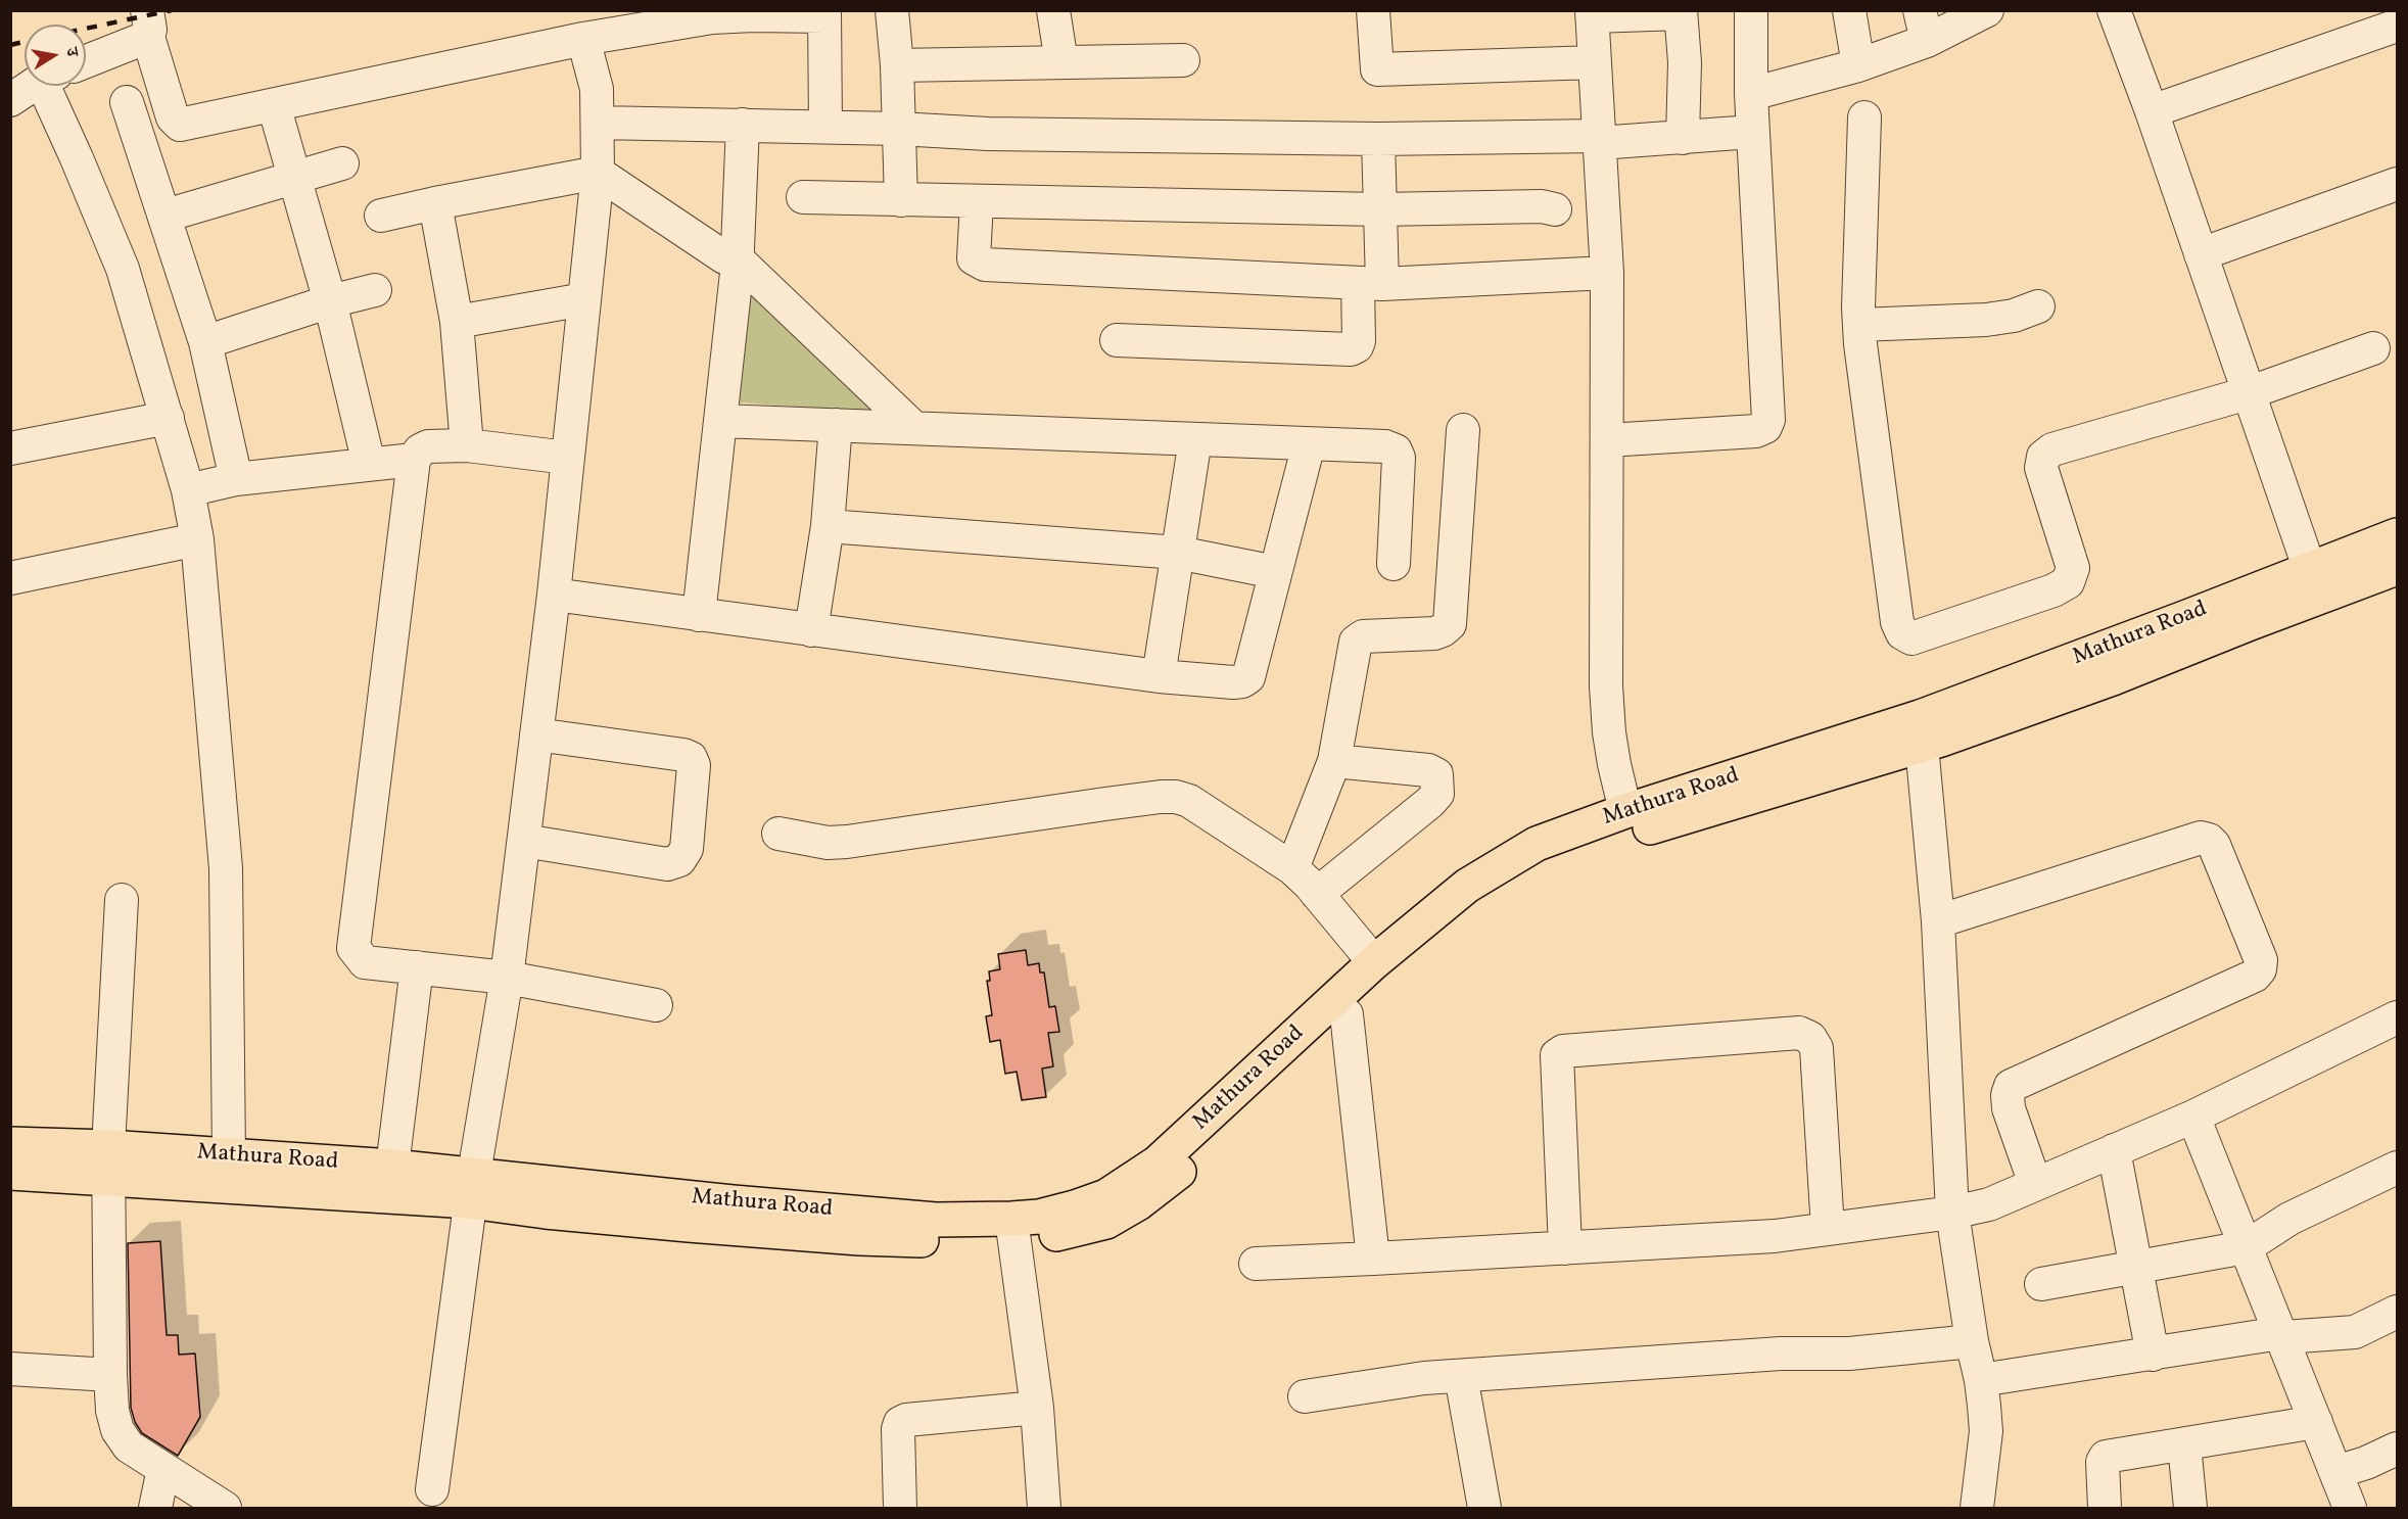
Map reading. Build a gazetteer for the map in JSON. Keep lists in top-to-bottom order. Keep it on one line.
{"streets":{"main road":["Mathura Road"]},"north":"right"}
